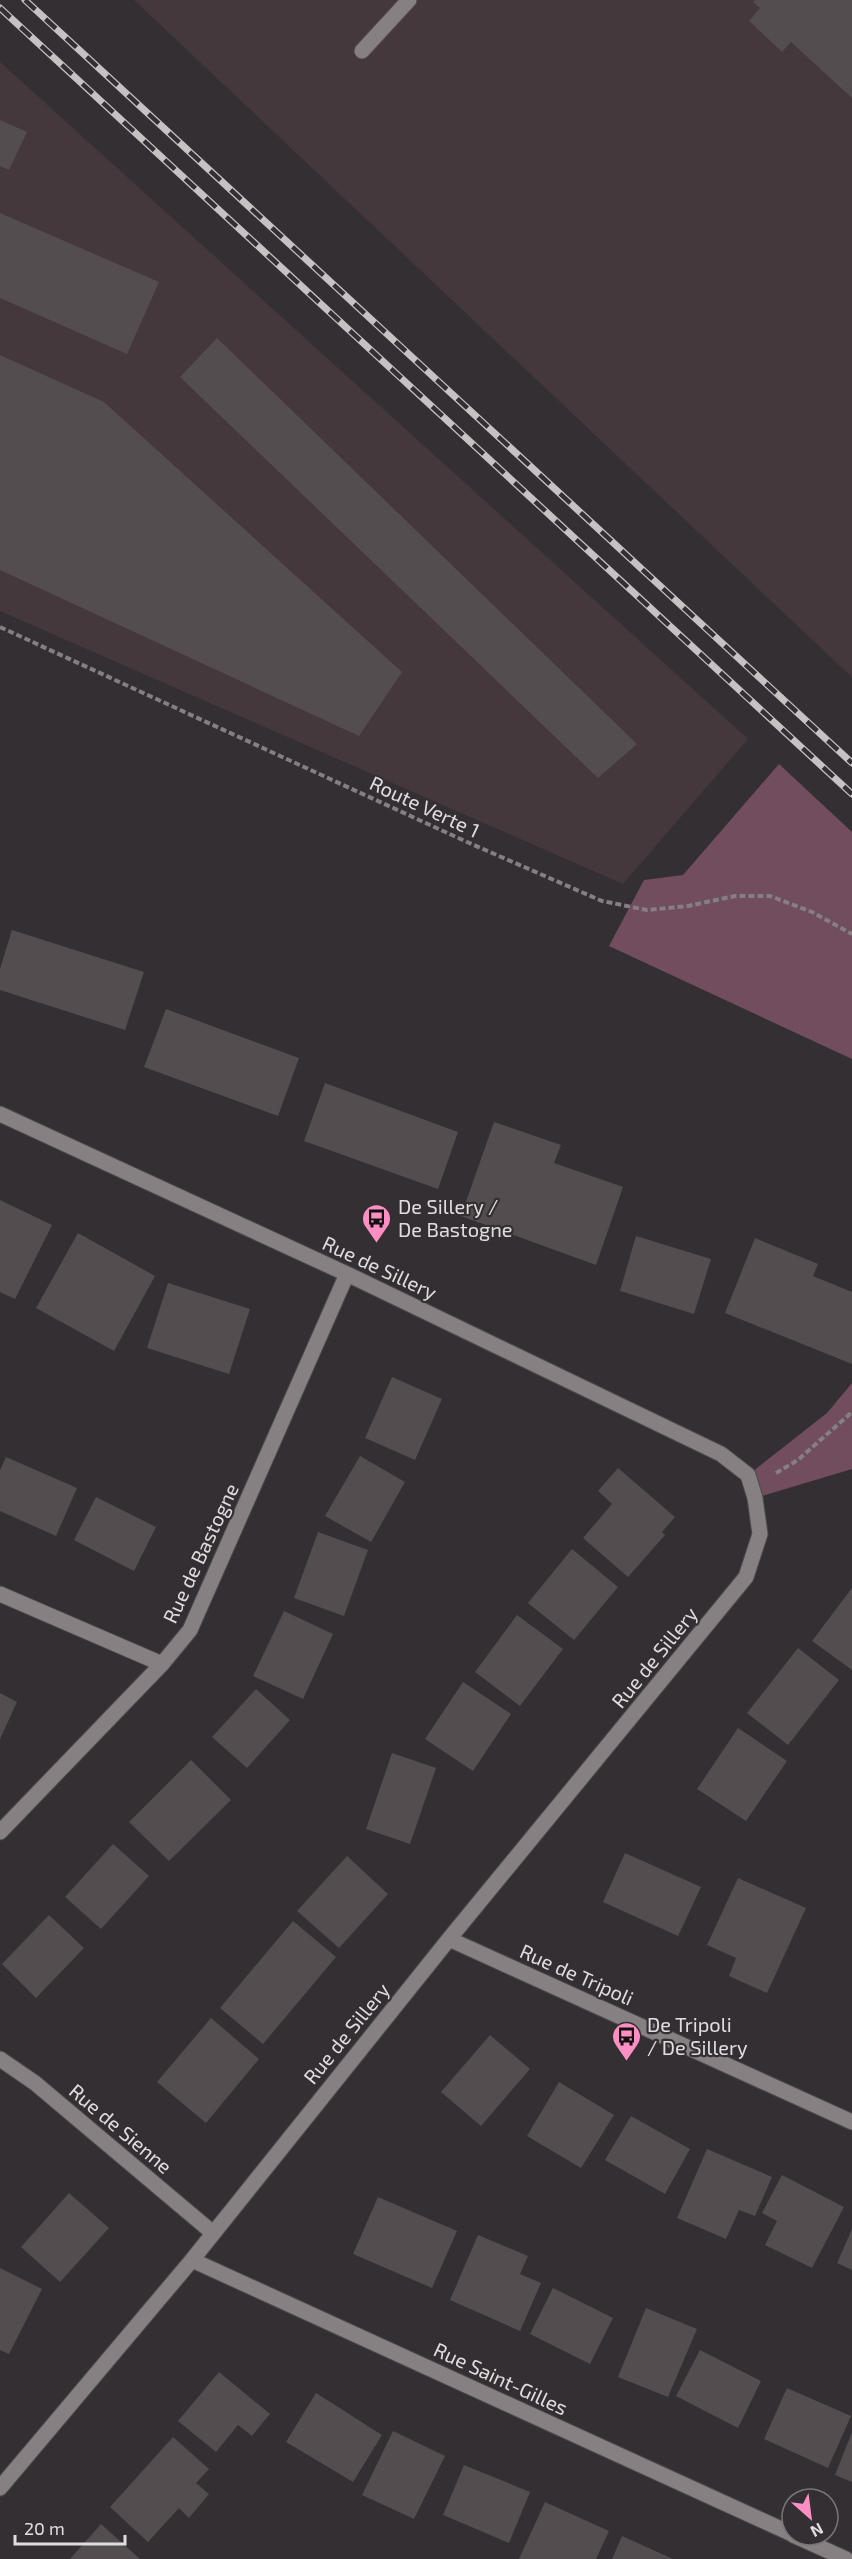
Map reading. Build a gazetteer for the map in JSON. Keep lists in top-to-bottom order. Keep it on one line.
{"streets":{"street":["Rue de Sillery","Rue de Bastogne","Rue de Tripoli","Rue de Sienne","Rue Saint-Gilles"],"path":["Route Verte 1"]},"crossings":[["Rue de Sillery","Rue de Bastogne"],["Rue de Sillery","Rue de Tripoli"],["Rue de Sillery","Rue de Sienne"],["Rue de Sillery","Rue Saint-Gilles"]],"places":{"bus stop":["De Sillery / De Bastogne","De Tripoli / De Sillery"]},"scale_bar":"20 m","north":"bottom right"}
